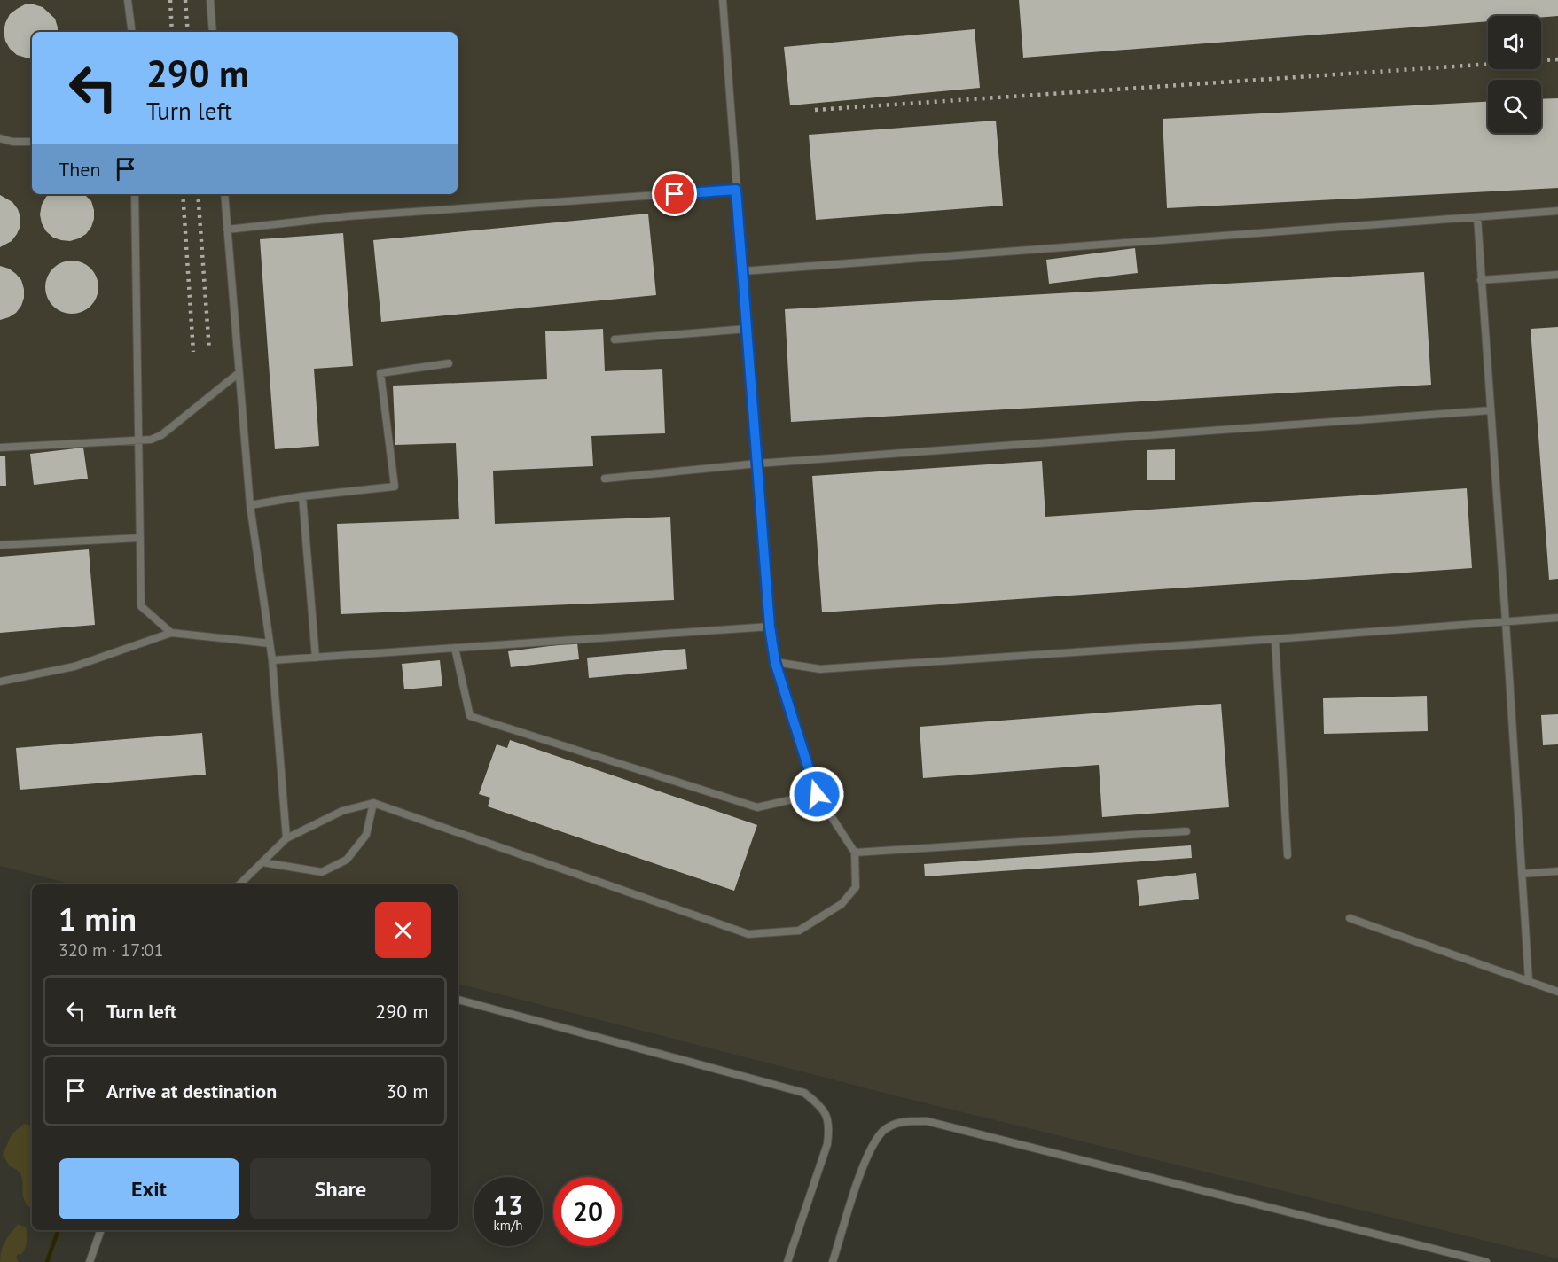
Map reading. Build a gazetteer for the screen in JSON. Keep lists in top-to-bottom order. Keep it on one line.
{"page":{"turn":["290 m","Turn left"],"then":"Then","heading":["1 min","320 m · 17:01"],"list":[{"name":"Turn left","value":"290 m"},{"name":"Arrive at destination","value":"30 m"}],"buttons":["Exit","Share"],"speed":"13 km/h","limit":"20"}}
